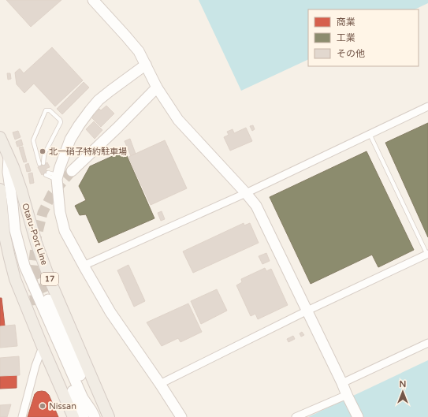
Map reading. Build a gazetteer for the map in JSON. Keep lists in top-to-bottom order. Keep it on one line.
{"streets":{"main road":["Otaru-Port Line","17"]},"places":["北一硝子特約駐車場","Nissan"],"legend":["商業","工業","その他"],"north":"top"}
